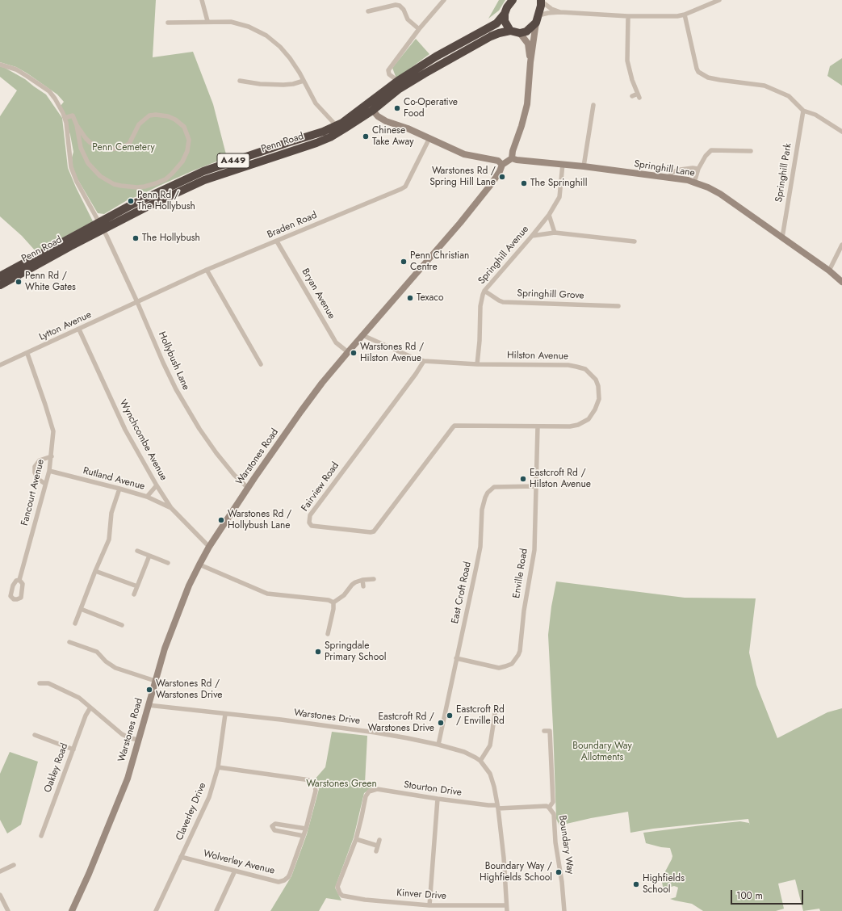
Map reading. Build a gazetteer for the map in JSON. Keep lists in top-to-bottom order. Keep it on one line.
{"streets":{"highway":["Penn Road","A449"],"street":["Springhill Lane","Springhill Park","Braden Road","Springhill Avenue","Bryan Avenue","Springhill Grove","Lytton Avenue","Hilston Avenue","Hollybush Lane","Wynchcombe Avenue","Warstones Road","Rutland Avenue","Fairview Road","Fancourt Avenue","Enville Road","East Croft Road","Warstones Drive","Oakley Road","Stourton Drive","Claverley Drive","Boundary Way","Wolverley Avenue","Kinver Drive"]},"crossings":[["Penn Road","Hollybush Lane"],["Springhill Lane","Springhill Park"],["Springhill Lane","Springhill Avenue"],["Springhill Lane","Warstones Road"],["Braden Road","Bryan Avenue"],["Braden Road","Lytton Avenue"],["Braden Road","Hollybush Lane"],["Springhill Avenue","Springhill Grove"],["Springhill Avenue","Hilston Avenue"],["Bryan Avenue","Warstones Road"],["Lytton Avenue","Hollybush Lane"],["Lytton Avenue","Wynchcombe Avenue"],["Lytton Avenue","Fancourt Avenue"],["Hilston Avenue","Warstones Road"],["Hilston Avenue","Fairview Road"],["Hilston Avenue","Enville Road"],["Hollybush Lane","Warstones Road"],["Wynchcombe Avenue","Warstones Road"],["Wynchcombe Avenue","Rutland Avenue"],["Warstones Road","Warstones Drive"],["Rutland Avenue","Fancourt Avenue"],["Enville Road","East Croft Road"],["East Croft Road","Warstones Drive"],["Warstones Drive","Stourton Drive"],["Warstones Drive","Claverley Drive"],["Warstones Drive","Kinver Drive"],["Stourton Drive","Boundary Way"],["Stourton Drive","Kinver Drive"],["Claverley Drive","Wolverley Avenue"]],"parks":["Penn Cemetery","Boundary Way Allotments","Warstones Green"],"places":["Co-Operative Food","Chinese Take Away","Warstones Rd / Spring Hill Lane","The Springhill","Penn Rd / The Hollybush","The Hollybush","Penn Christian Centre","Penn Rd / White Gates","Texaco","Warstones Rd / Hilston Avenue","Eastcroft Rd / Hilston Avenue","Warstones Rd / Hollybush Lane","Springdale Primary School","Warstones Rd / Warstones Drive","Eastcroft Rd / Enville Rd","Eastcroft Rd / Warstones Drive","Boundary Way / Highfields School","Highfields School"],"scale_bar":"100 m"}
